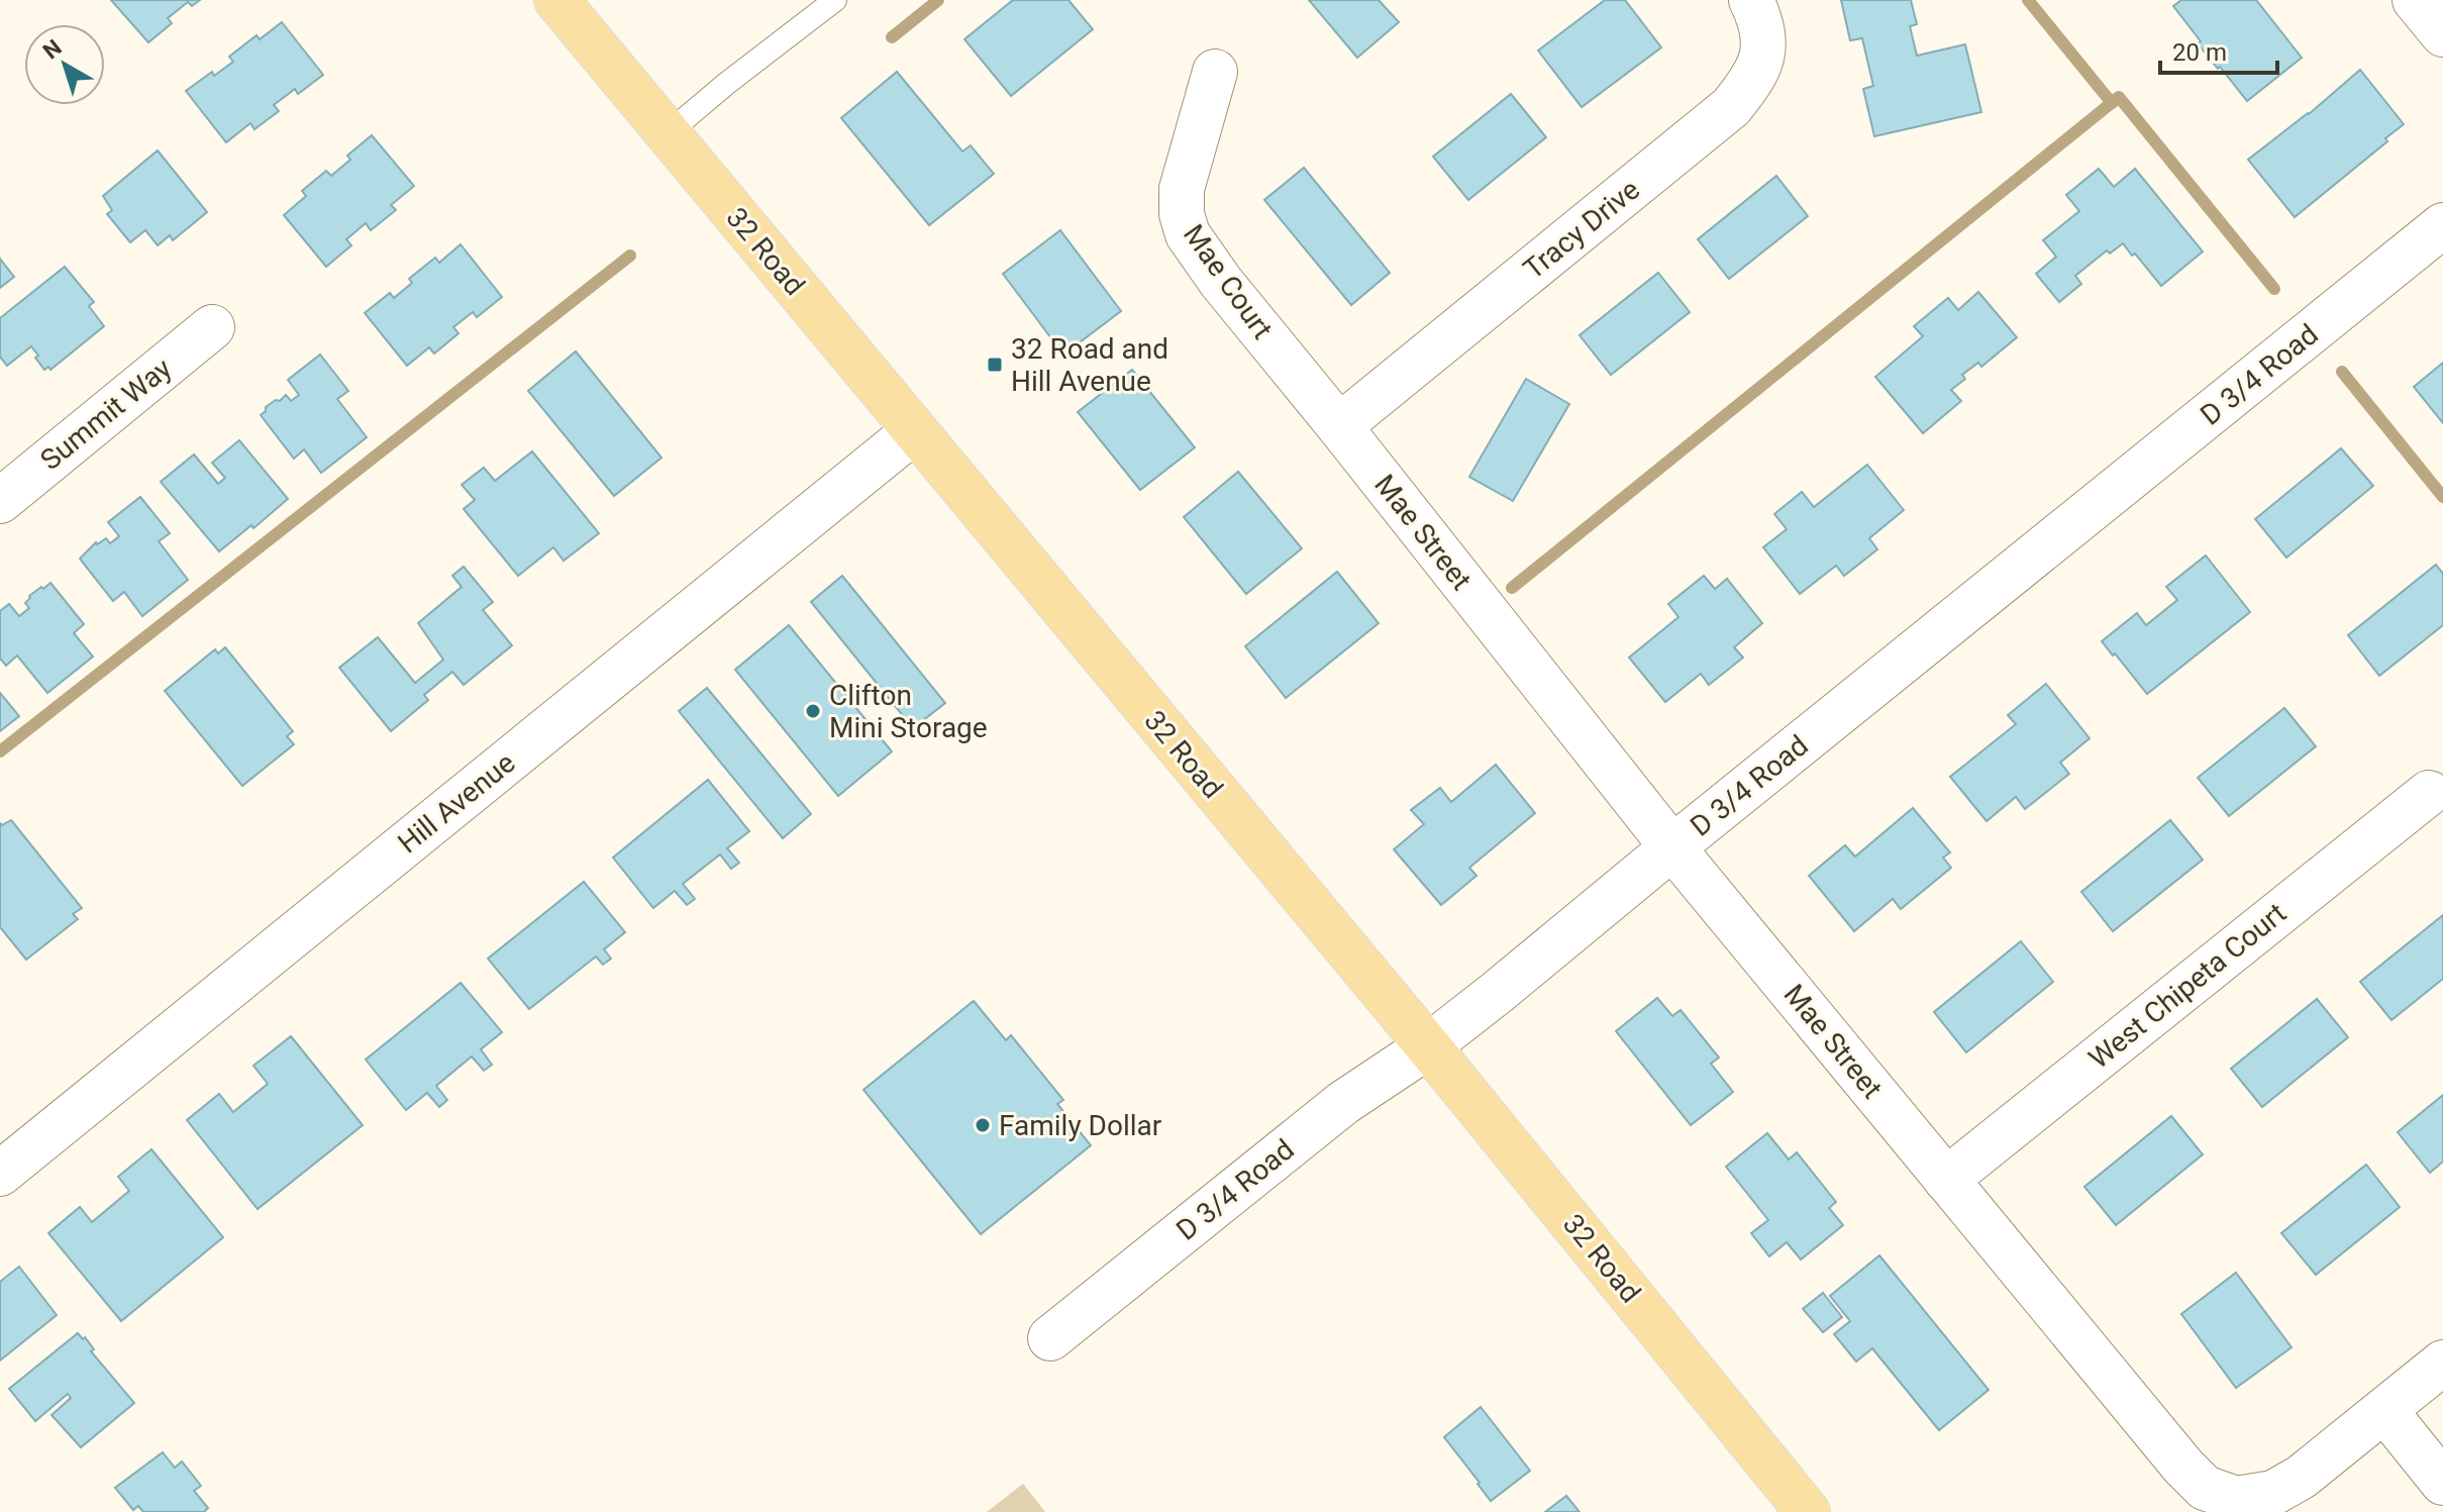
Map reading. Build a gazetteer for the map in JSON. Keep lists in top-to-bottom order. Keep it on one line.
{"streets":{"main road":["32 Road"],"street":["Tracy Drive","Mae Court","D 3/4 Road","Summit Way","Mae Street","Hill Avenue","West Chipeta Court"]},"crossings":[["Tracy Drive","Mae Court"],["Tracy Drive","Mae Street"],["32 Road","D 3/4 Road"],["32 Road","Hill Avenue"],["Mae Court","Mae Street"],["D 3/4 Road","Mae Street"],["Mae Street","West Chipeta Court"]],"places":{"transit":["32 Road and Hill Avenue"],"other":["Clifton Mini Storage","Family Dollar"]},"scale_bar":"20 m","north":"top left"}
